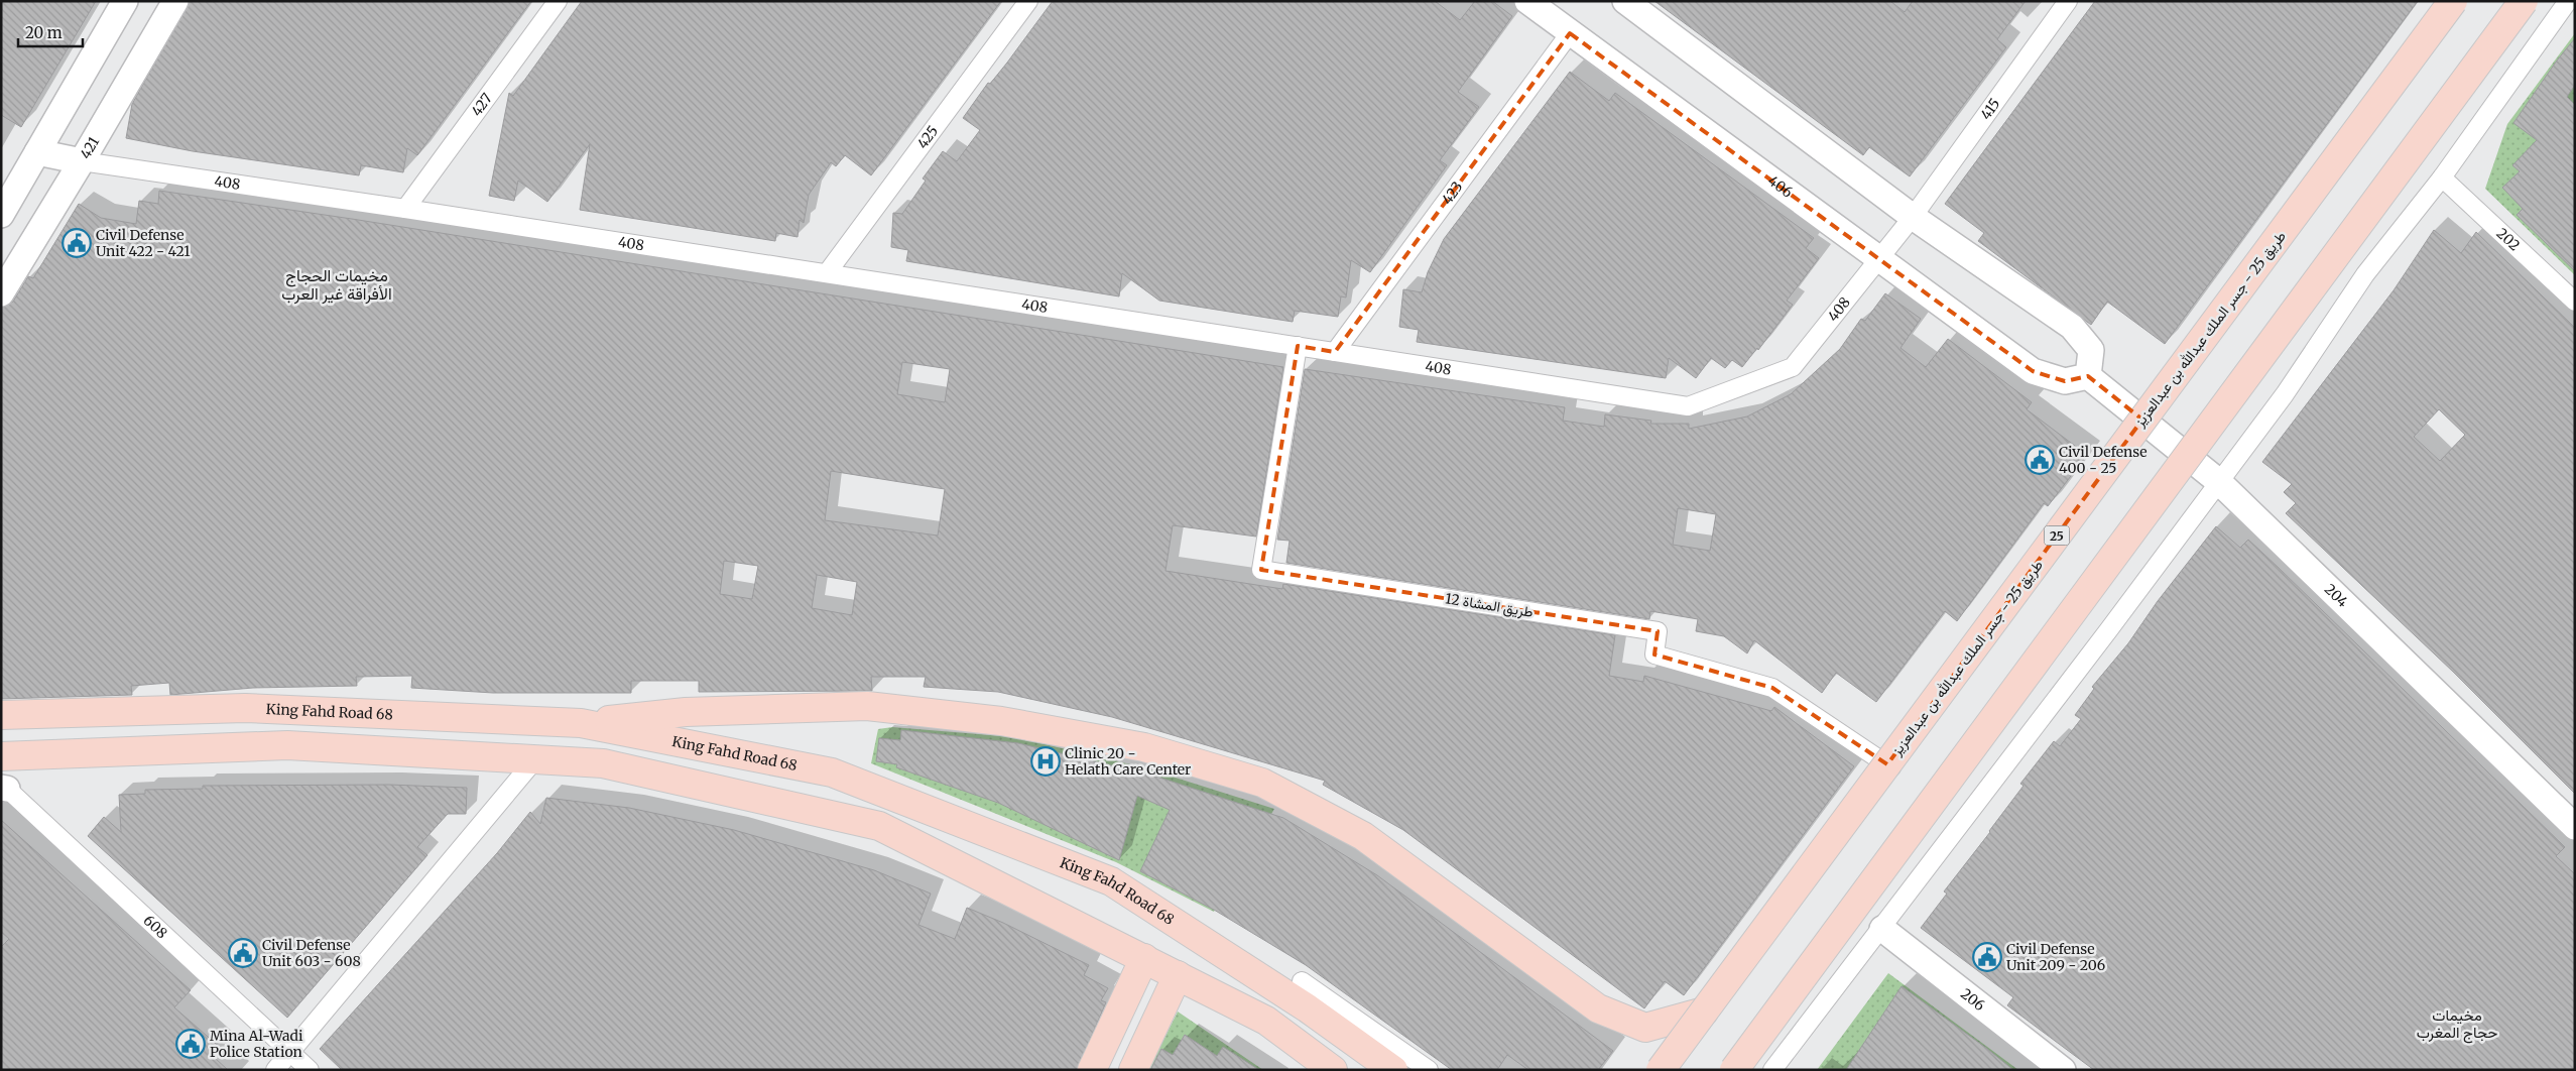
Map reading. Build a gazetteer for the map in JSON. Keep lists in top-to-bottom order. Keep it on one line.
{"streets":{"main road":["طريق 25 - جسر الملك عبدالله بن عبدالعزيز","25","King Fahd Road 68"],"street":["427","415","425","421","408","406","423","202","204","طريق المشاة 12","608","206"]},"crossings":[["427","408"],["415","408"],["425","408"],["421","408"],["408","406"],["408","423"],["408","طريق المشاة 12"],["406","423"],["406","204"]],"districts":["مخيمات الحجاج الأفراقة غير العرب","مخيمات حجاج المغرب"],"places":{"public building":["Civil Defense Unit 422 - 421","Civil Defense 400 - 25","Civil Defense Unit 603 - 608","Civil Defense Unit 209 - 206","Mina Al-Wadi Police Station"],"hospital":["Clinic 20 - Helath Care Center"]},"scale_bar":"20 m"}
